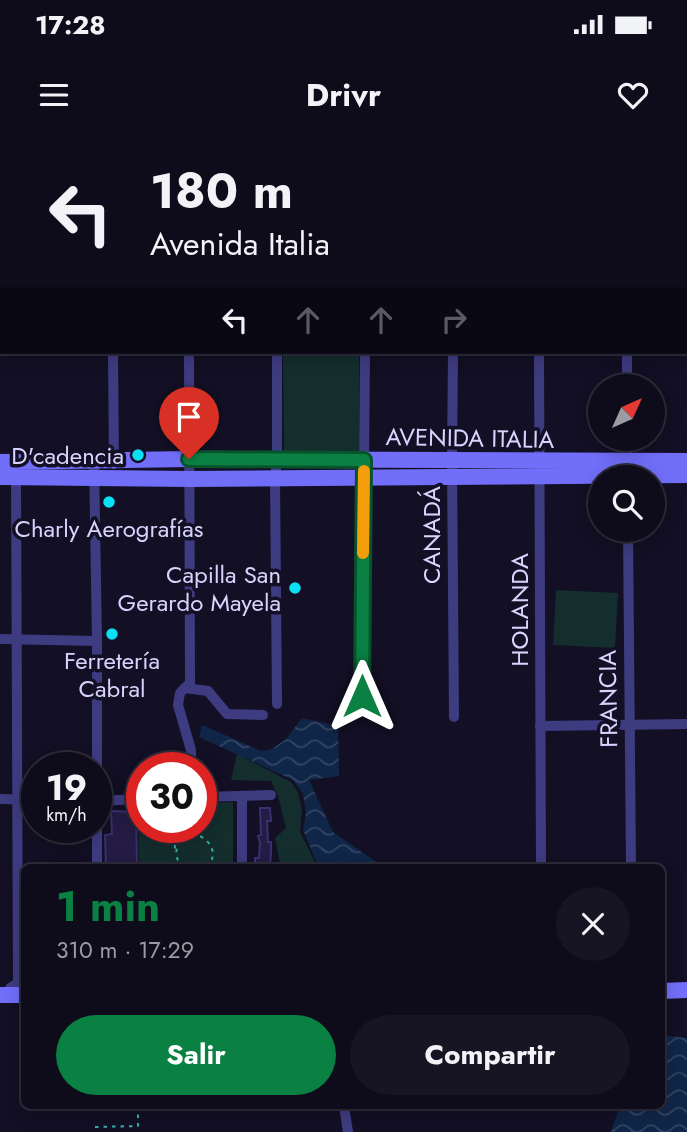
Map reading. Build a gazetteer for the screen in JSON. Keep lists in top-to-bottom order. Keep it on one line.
{"streets":{"main road":["AVENIDA ITALIA"],"street":["CANADÁ","HOLANDA","FRANCIA"]},"crossings":[["AVENIDA ITALIA","CANADÁ"],["AVENIDA ITALIA","HOLANDA"]],"places":["D'cadencia","Charly Aerografías","Capilla San Gerardo Mayela","Ferretería Cabral"],"north":"top right","page":{"status":"17:28","header":"Drivr","turn":["180 m","Avenida Italia"],"speed":"19 km/h","limit":"30","heading":["1 min","310 m · 17:29"],"buttons":["Salir","Compartir"]}}
